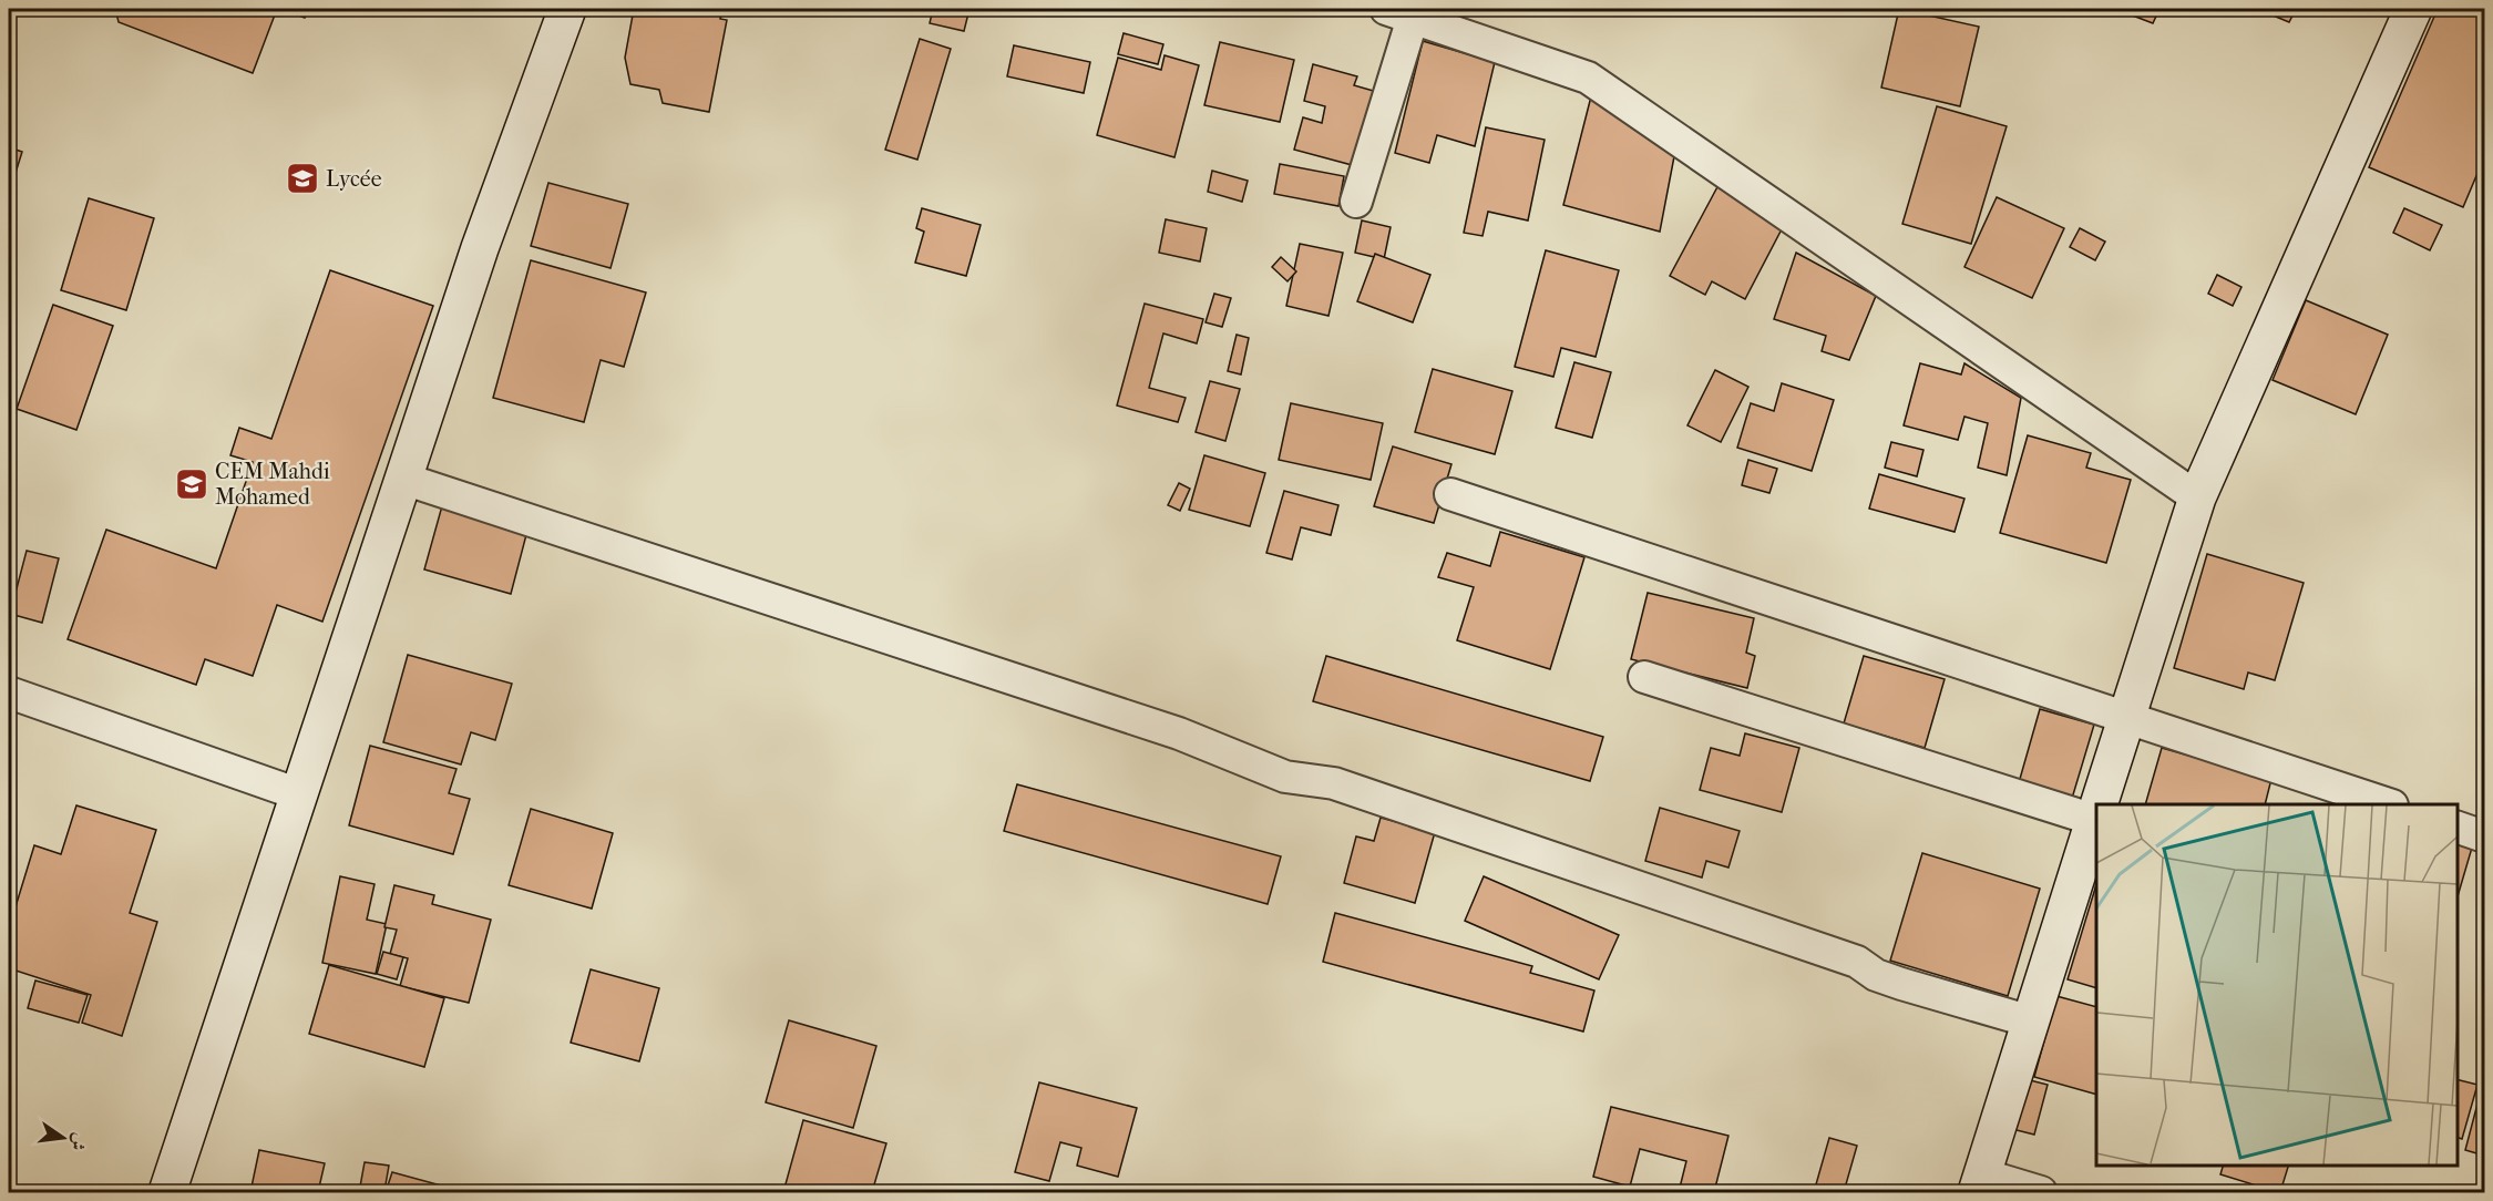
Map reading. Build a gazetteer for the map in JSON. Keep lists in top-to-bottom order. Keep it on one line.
{"places":{"school or university":["Lycée","CEM Mahdi Mohamed"]},"north":"right"}
